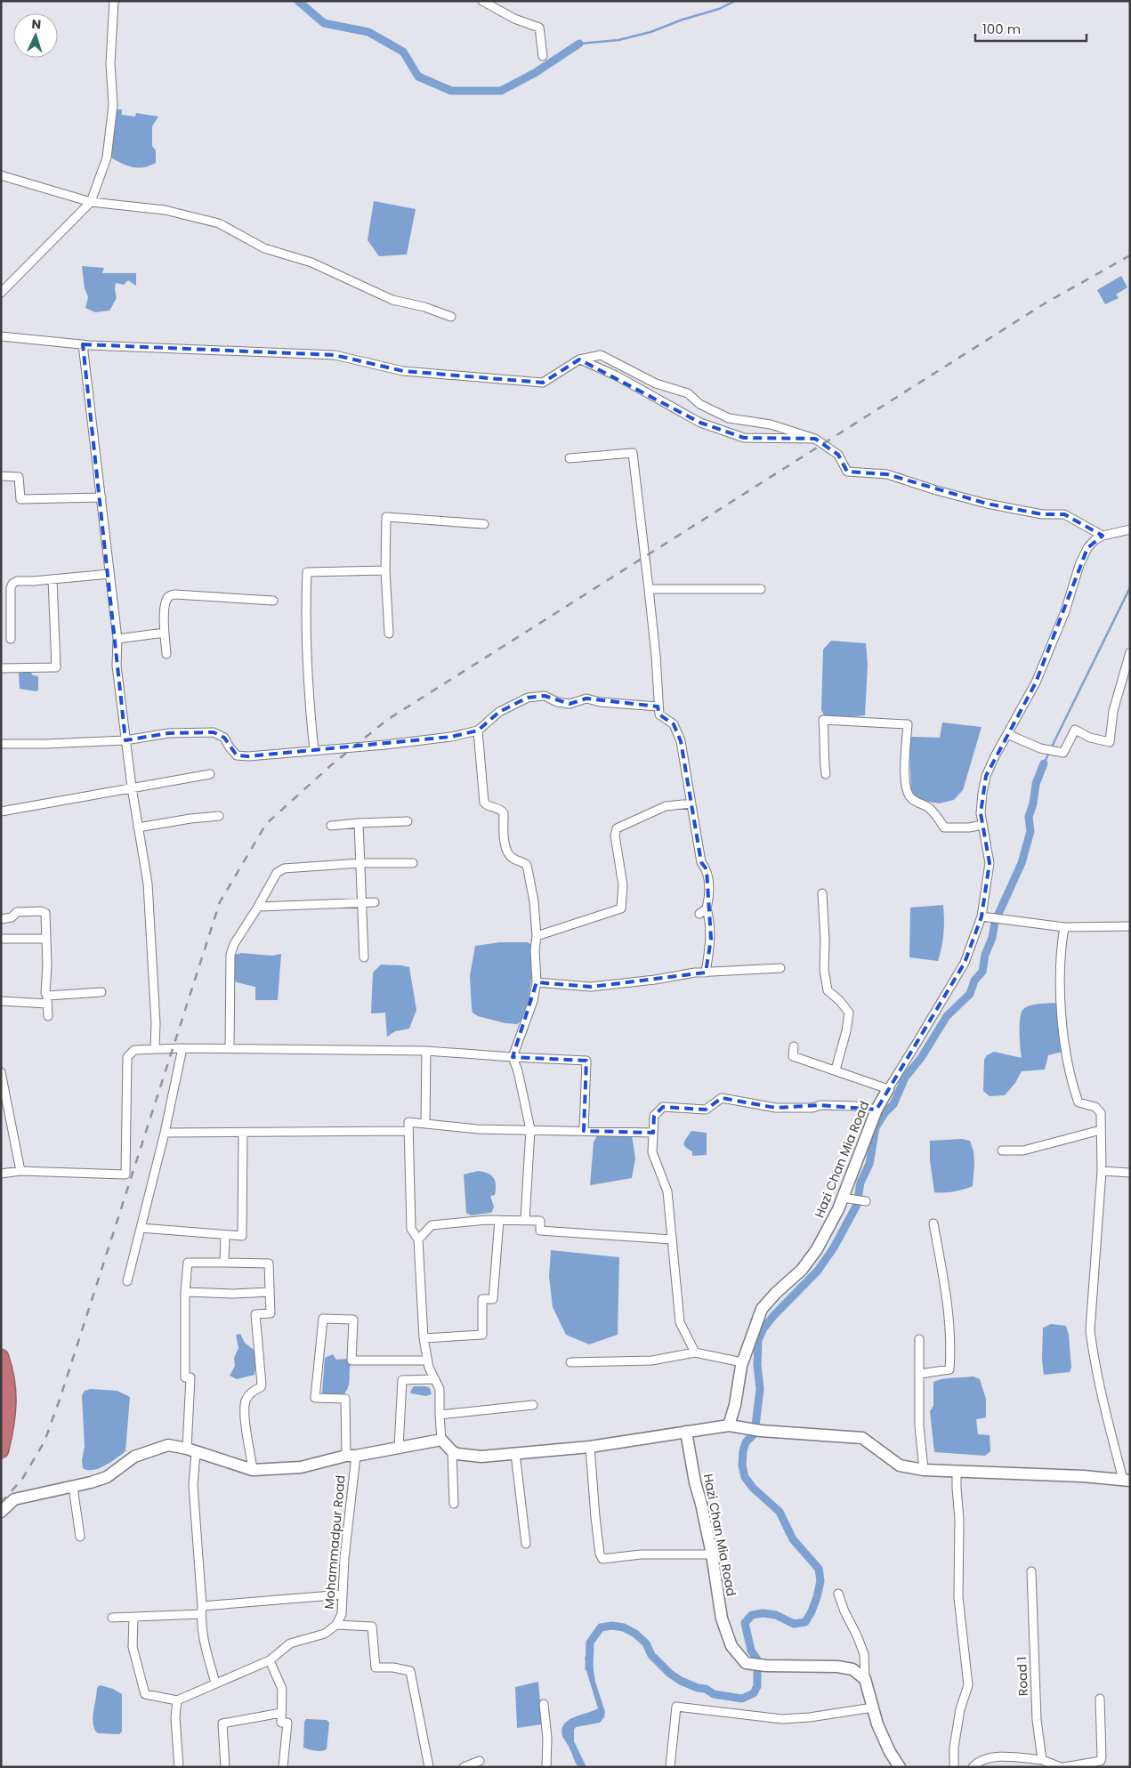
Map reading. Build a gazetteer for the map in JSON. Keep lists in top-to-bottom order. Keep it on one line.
{"streets":{"street":["Hazi Chan Mia Road","Mohammadpur Road","Road 1"]},"scale_bar":"100 m","north":"top"}
